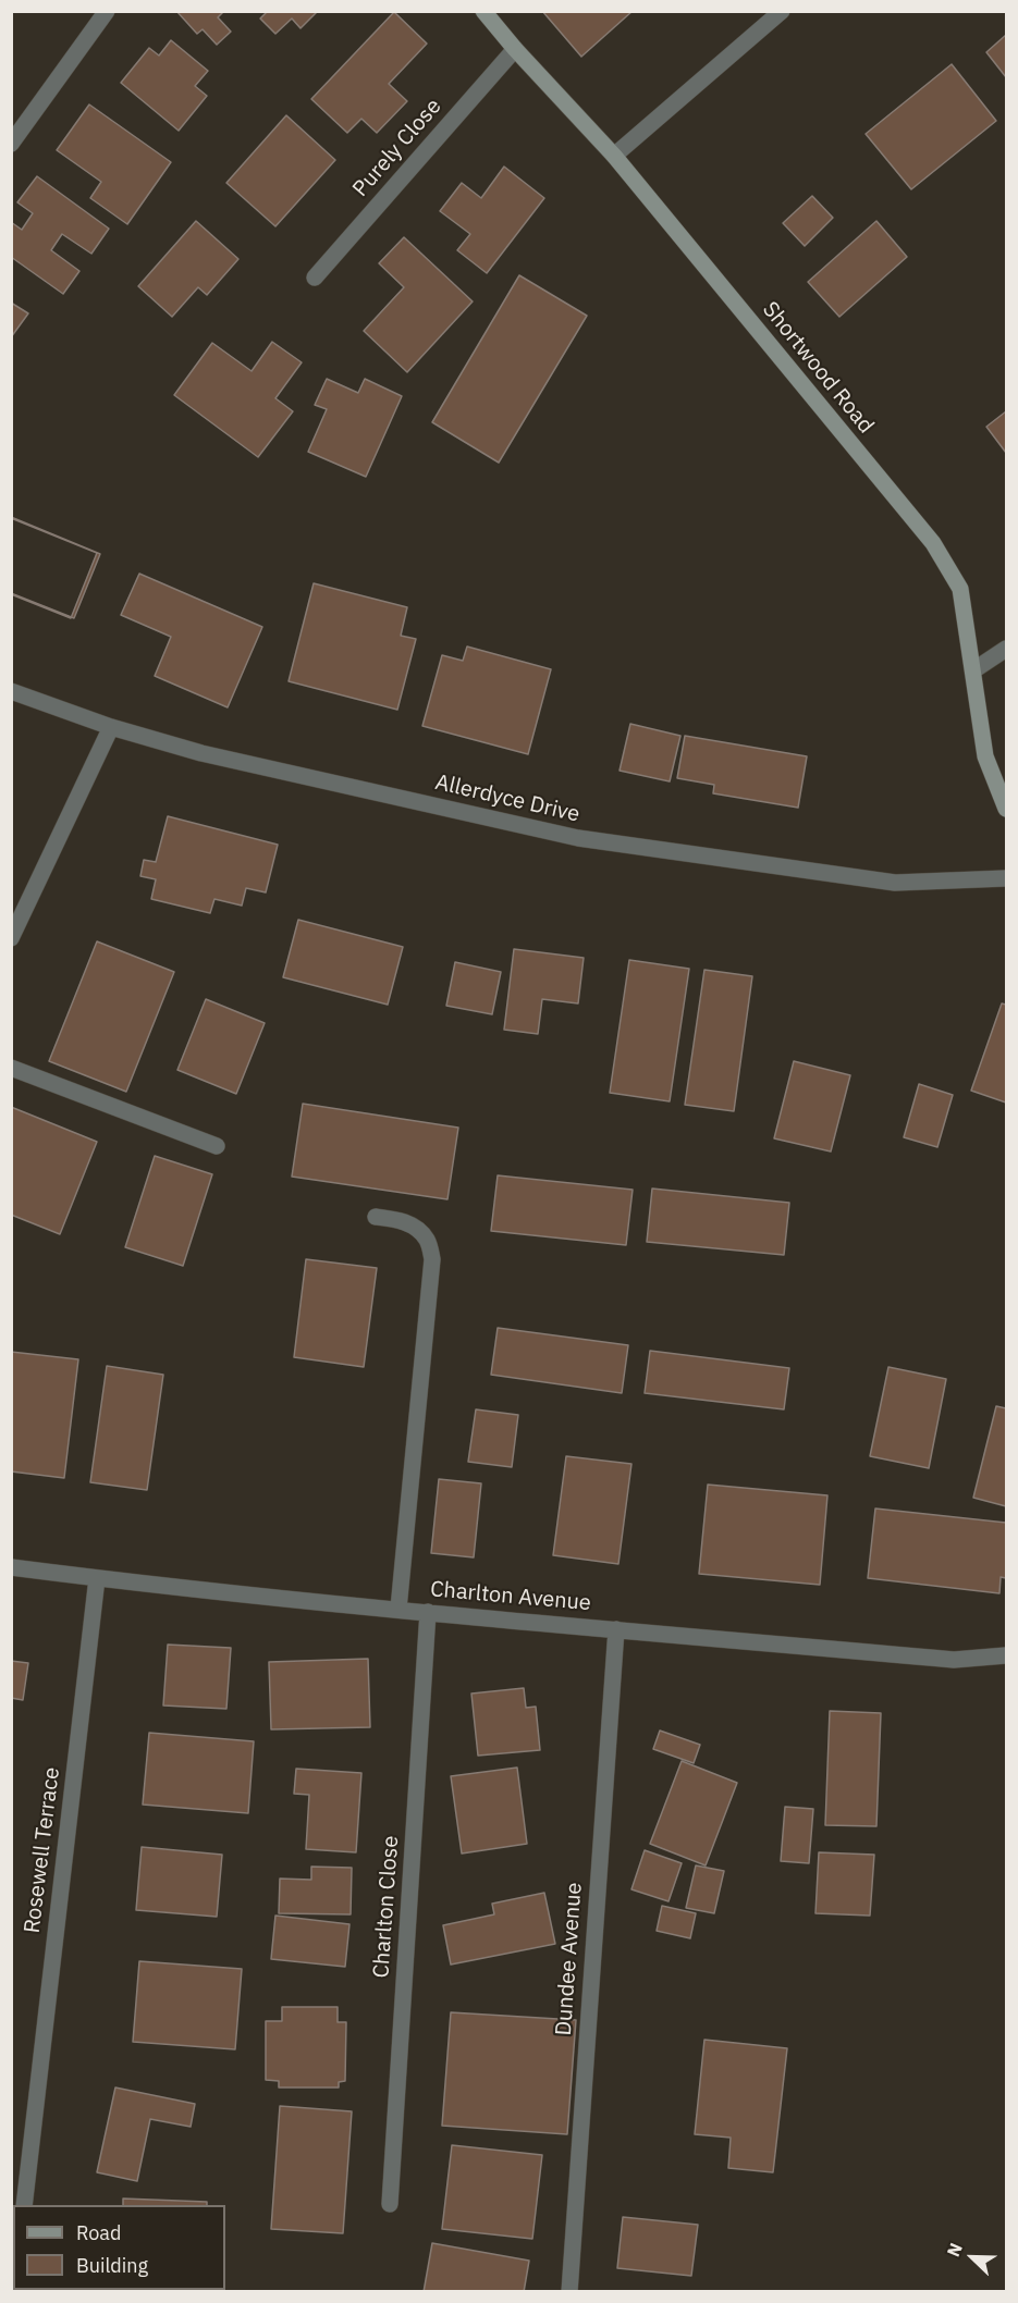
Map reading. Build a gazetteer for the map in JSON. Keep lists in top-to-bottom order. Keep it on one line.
{"streets":{"main road":["Shortwood Road"],"street":["Purely Close","Allerdyce Drive","Charlton Avenue","Rosewell Terrace","Charlton Close","Dundee Avenue"]},"crossings":[["Purely Close","Shortwood Road"],["Charlton Avenue","Rosewell Terrace"],["Charlton Avenue","Charlton Close"],["Charlton Avenue","Dundee Avenue"]],"legend":["Road","Building"],"north":"top left"}
